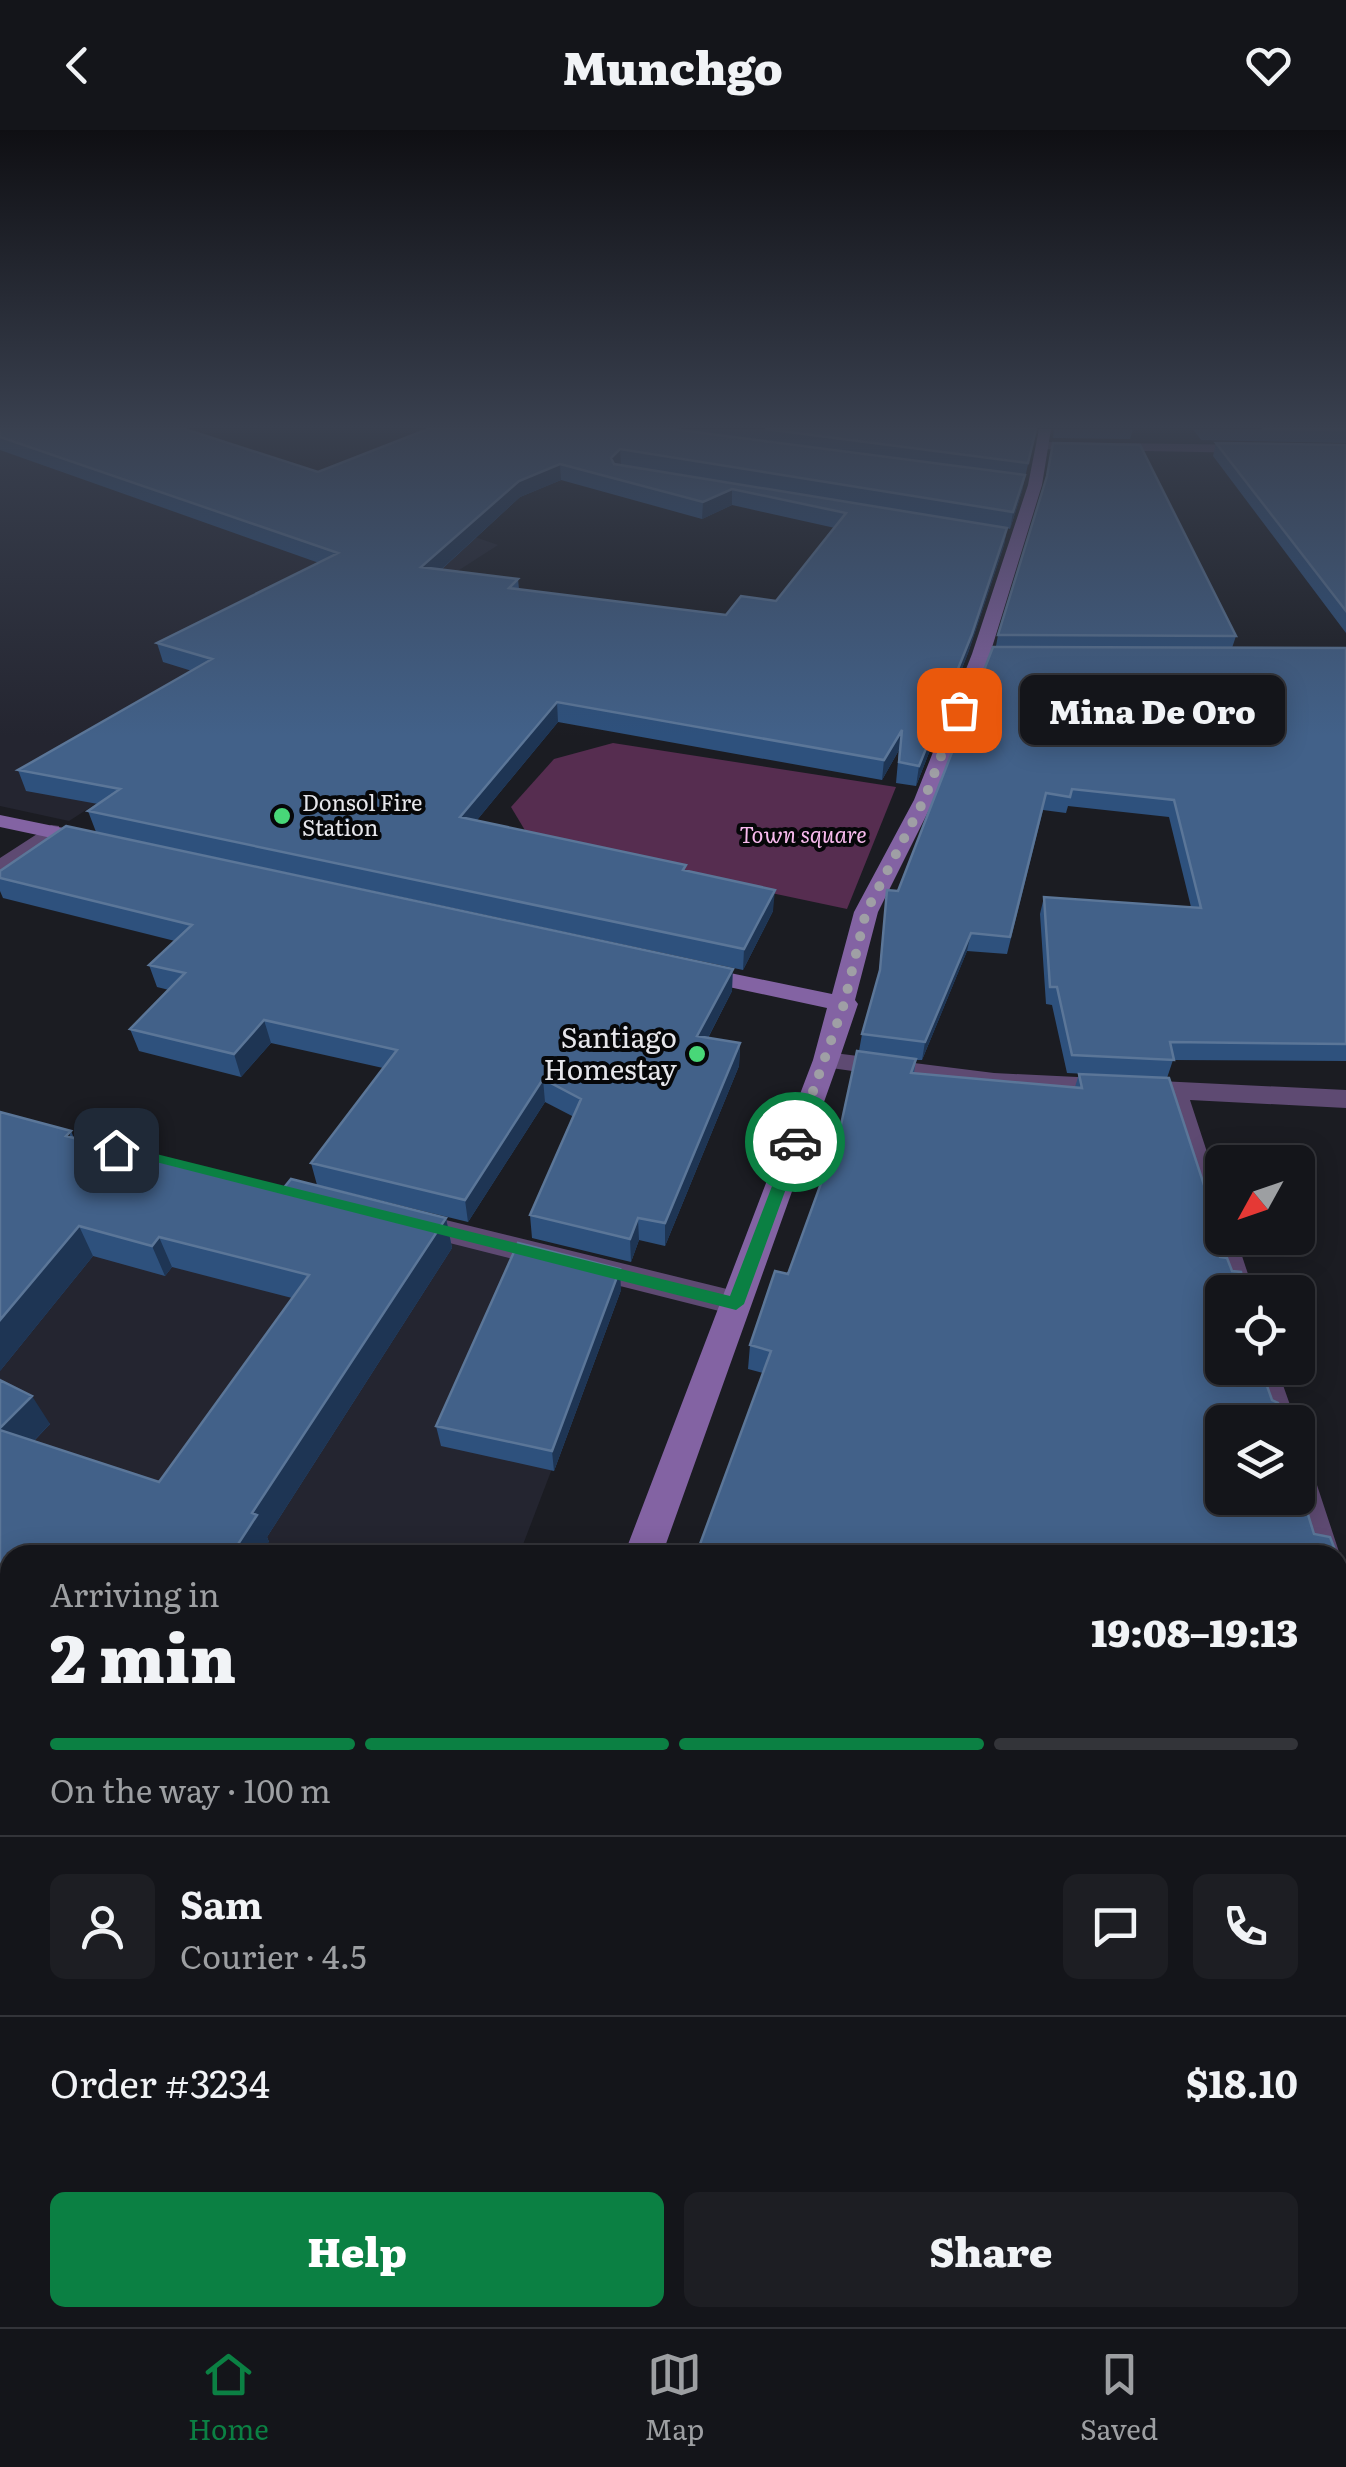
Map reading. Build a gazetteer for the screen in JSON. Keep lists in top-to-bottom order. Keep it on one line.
{"parks":["Town square"],"places":["Mina De Oro","Donsol Fire Station","Santiago Homestay"],"north":"bottom left","page":{"header":"Munchgo","bubble":"Mina De Oro","heading":["2 min","Arriving in","19:08–19:13"],"panel":["Sam","Courier · 4.5","Order #3234","$18.10"],"bar":"On the way · 100 m","buttons":["Help","Share"],"tabs":["Home","Map","Saved"]}}
